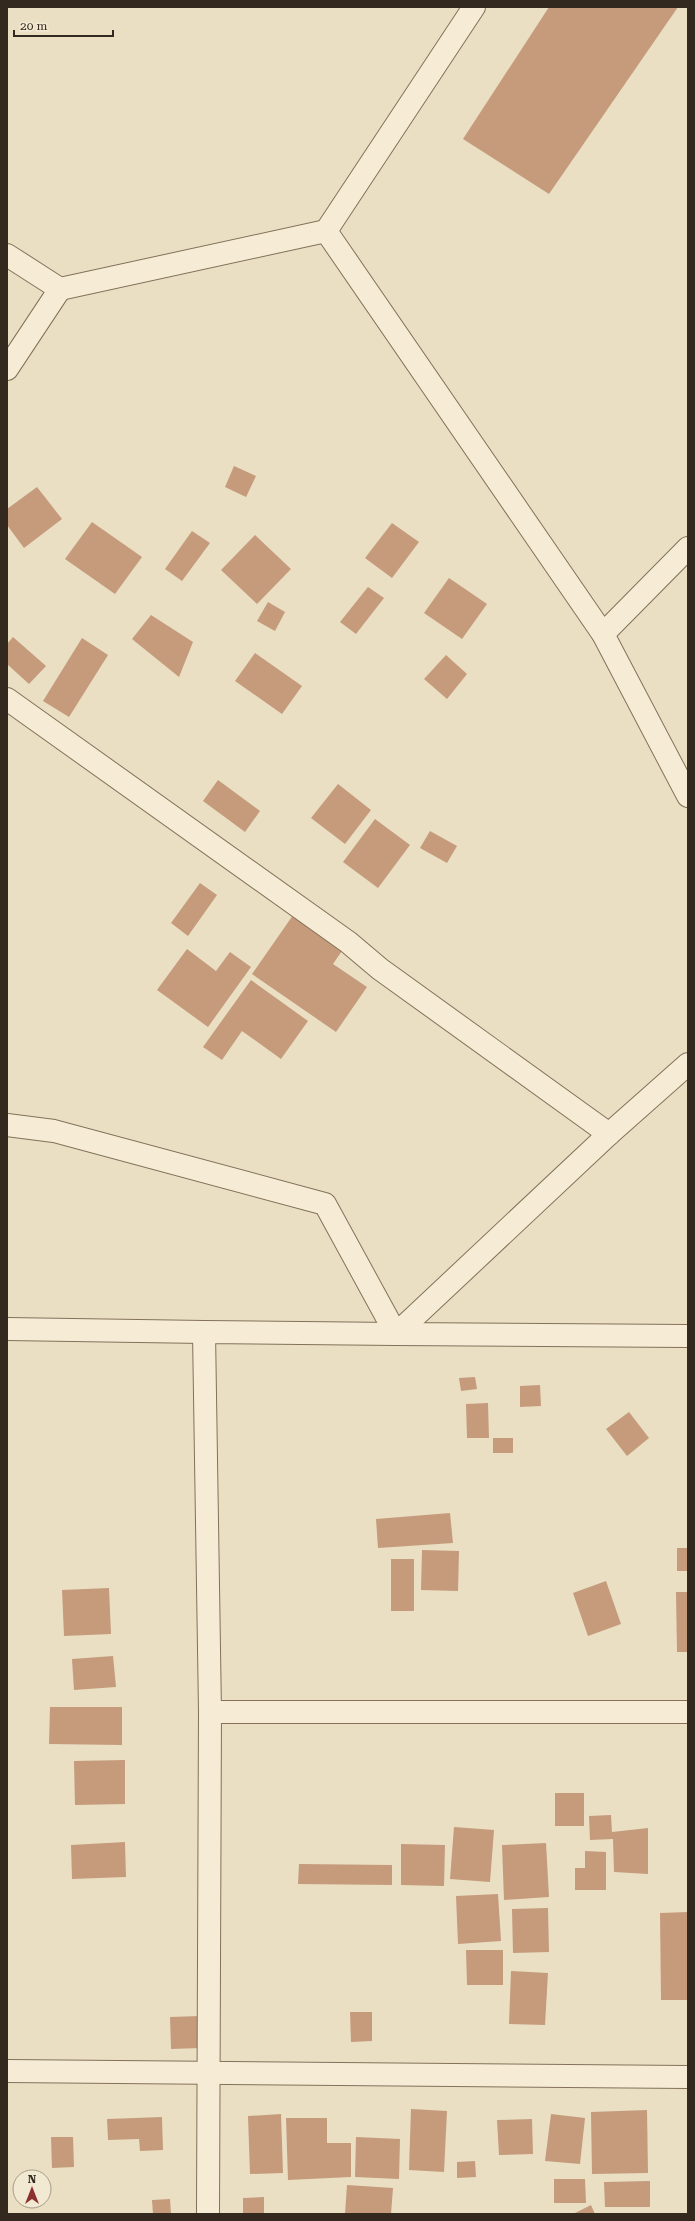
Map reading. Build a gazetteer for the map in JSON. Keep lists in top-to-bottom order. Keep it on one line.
{"scale_bar":"20 m","north":"top"}
